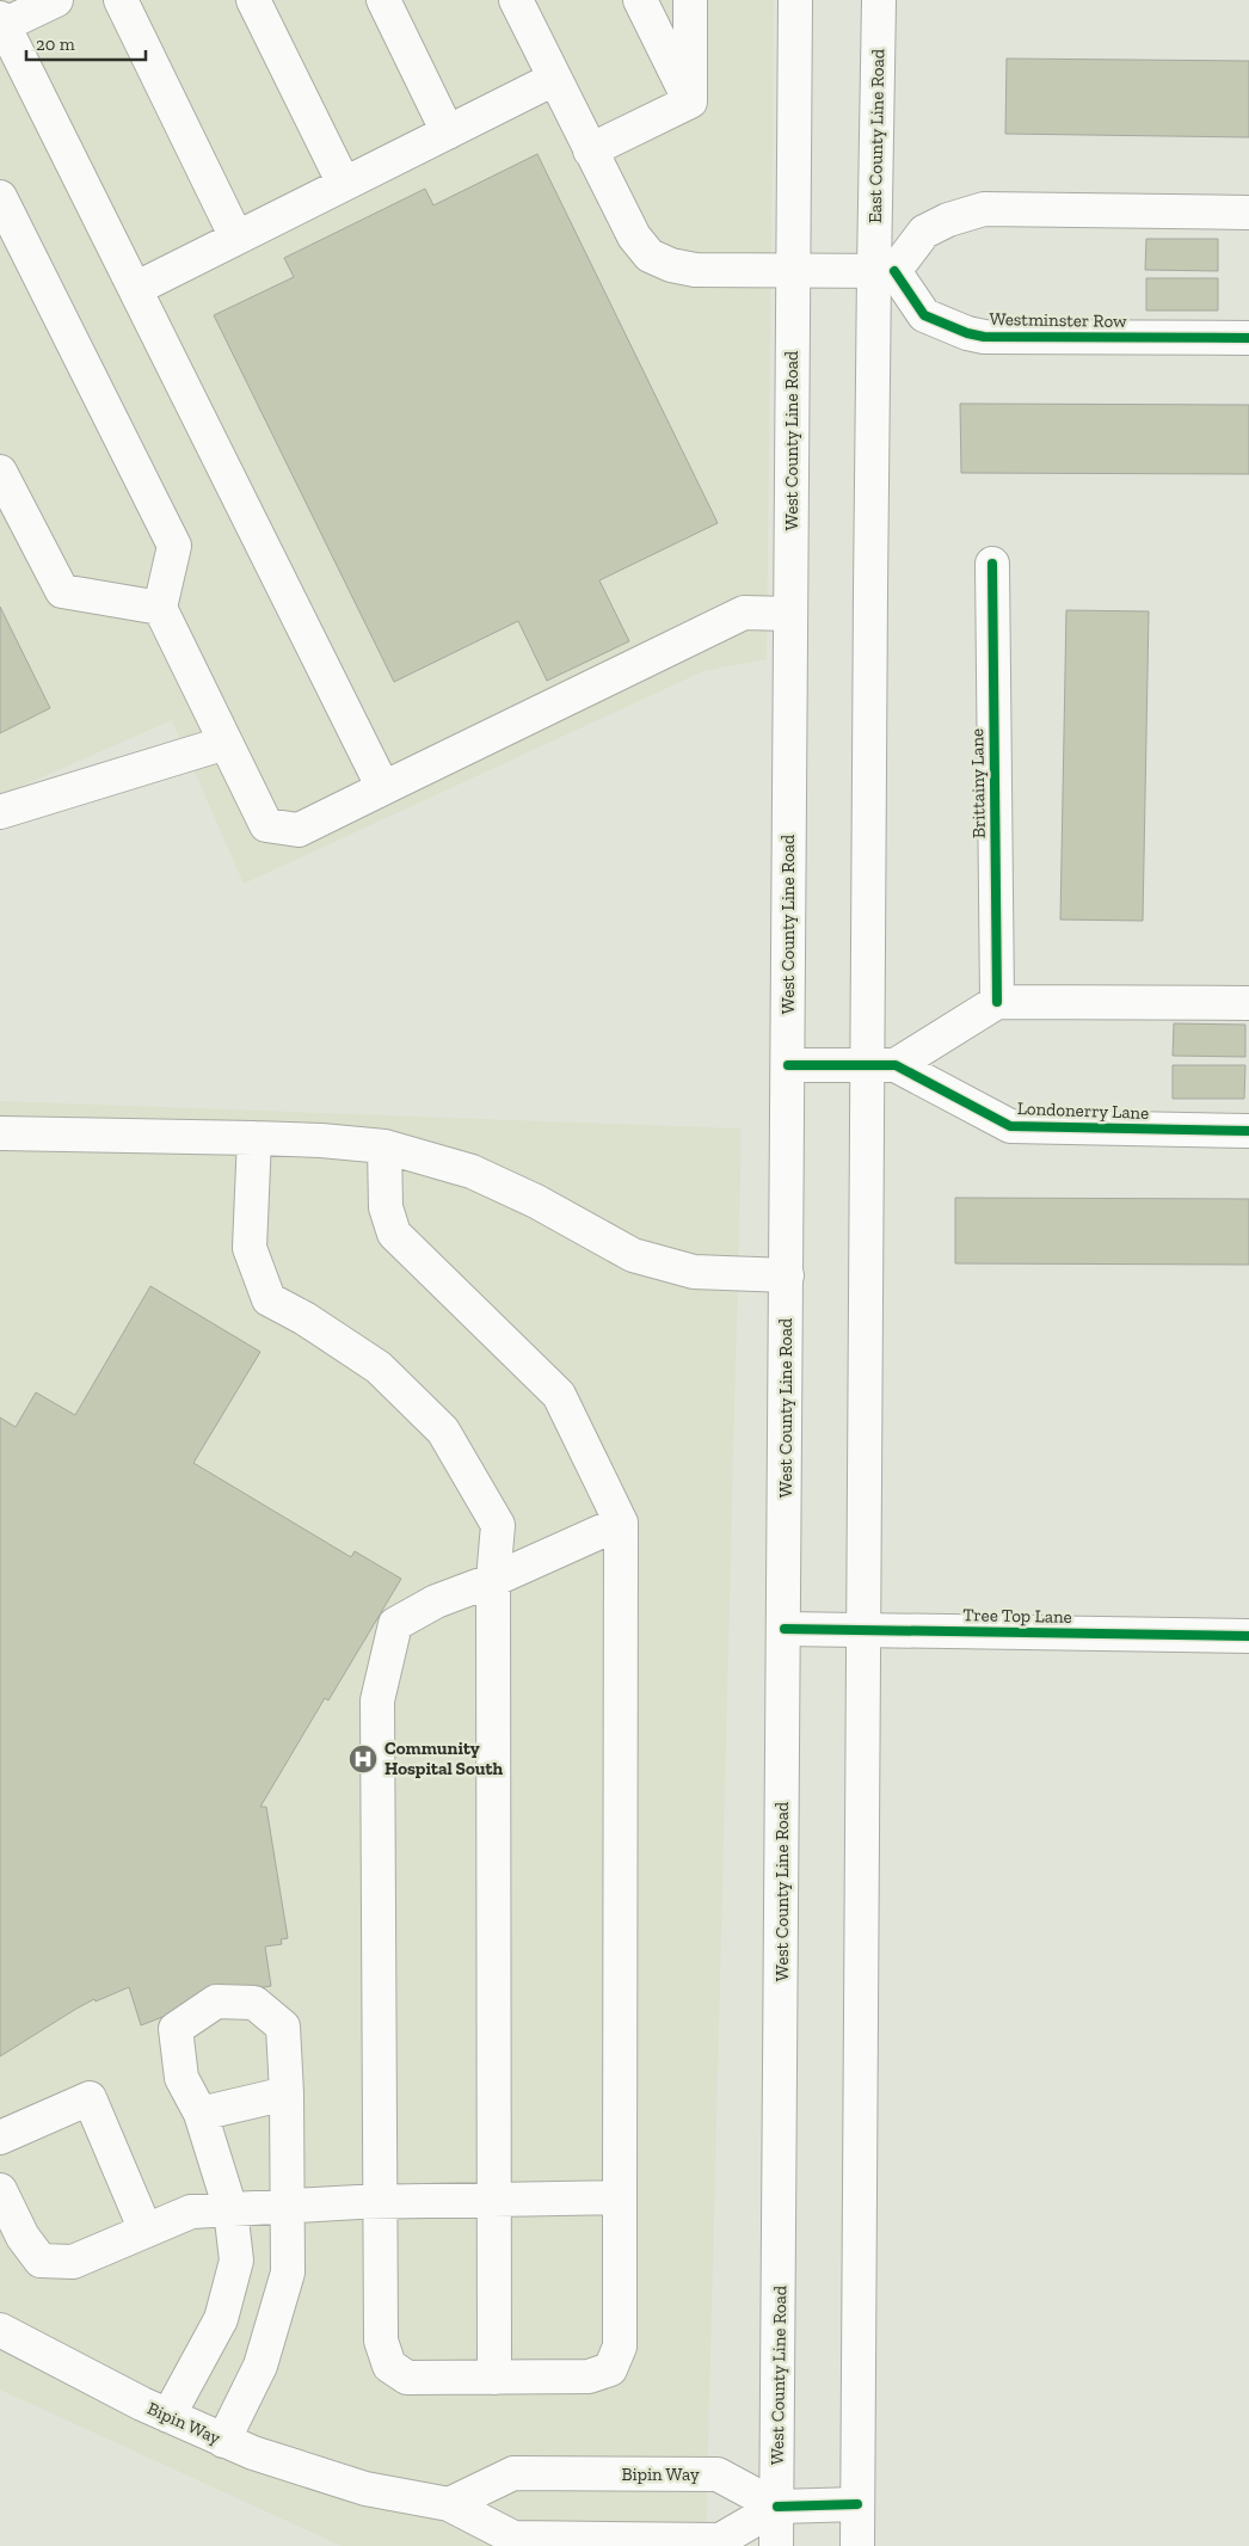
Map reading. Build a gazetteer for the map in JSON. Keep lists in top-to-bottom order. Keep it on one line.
{"streets":{"main road":["East County Line Road","Westminster Row","West County Line Road","Brittainy Lane","Londonerry Lane","Tree Top Lane","Bipin Way"]},"crossings":[["East County Line Road","Westminster Row"],["West County Line Road","Londonerry Lane"],["West County Line Road","Tree Top Lane"],["West County Line Road","Bipin Way"]],"places":{"hospital":["Community Hospital South"]},"scale_bar":"20 m"}
